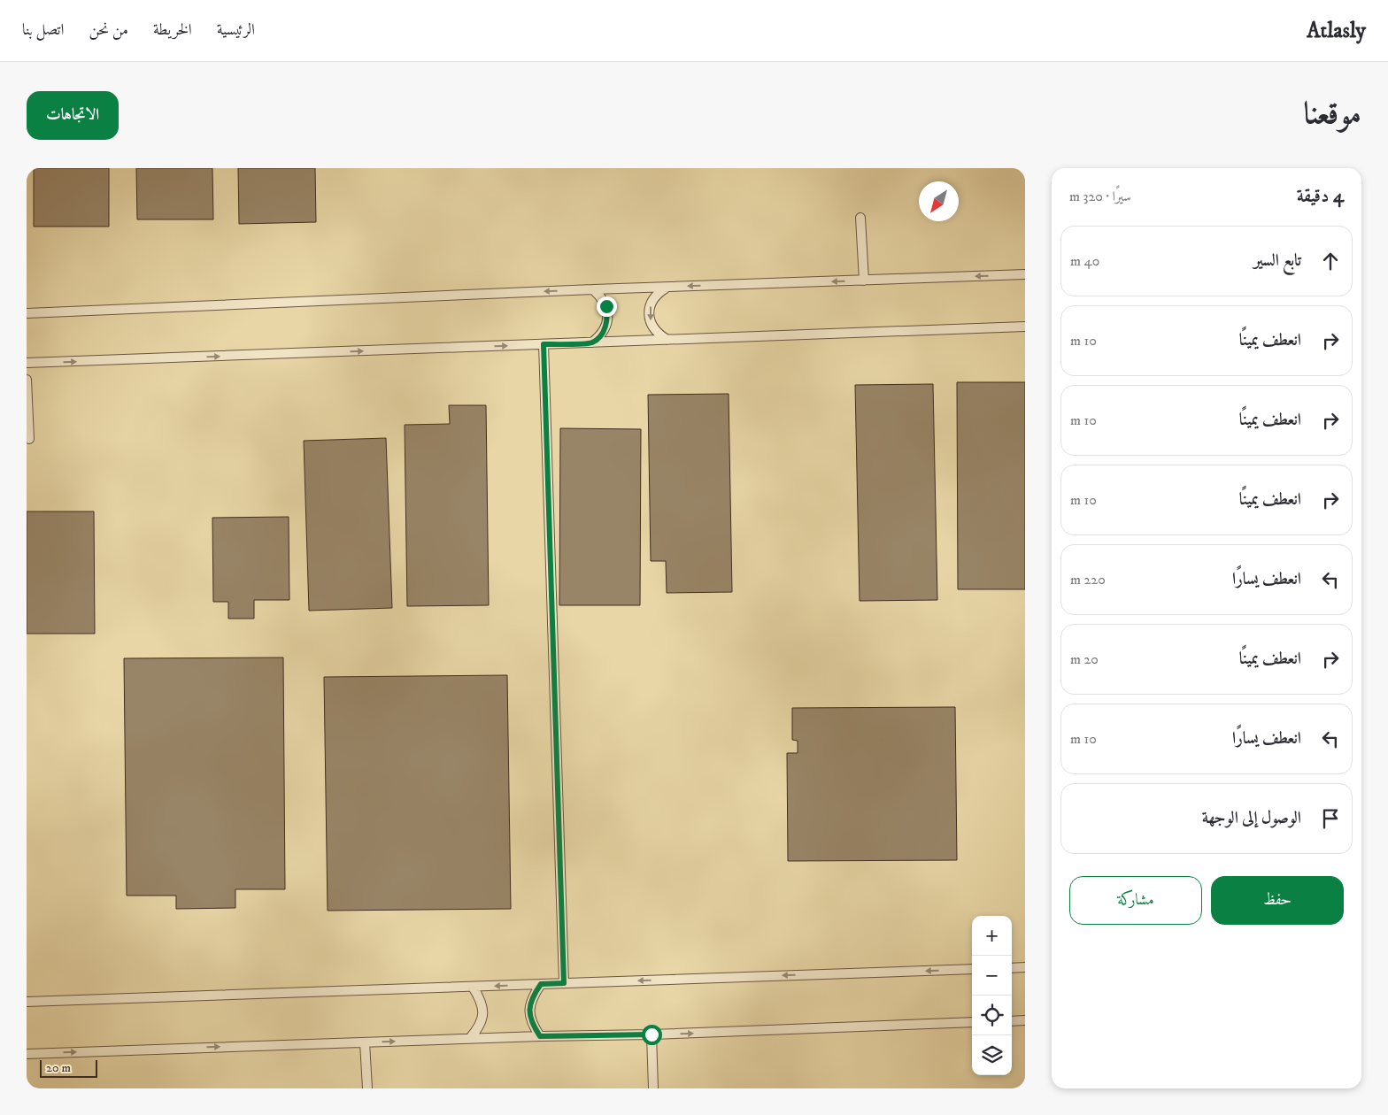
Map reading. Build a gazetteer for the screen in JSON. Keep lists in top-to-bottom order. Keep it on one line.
{"scale_bar":"20 m","north":"bottom left","page":{"header":"Atlasly","nav":["الرئيسية","الخريطة","من نحن","اتصل بنا"],"title":"موقعنا","buttons":["الاتجاهات",["حفظ","مشاركة"]],"heading":["4 دقيقة","سيرًا · 320 m"],"list":[["تابع السير","40 m"],["انعطف يمينًا","10 m"],["انعطف يمينًا","10 m"],["انعطف يمينًا","10 m"],["انعطف يسارًا","220 m"],["انعطف يمينًا","20 m"],["انعطف يسارًا","10 m"],"الوصول إلى الوجهة"],"map_buttons":["+","−"],"scale":"20 m"}}
